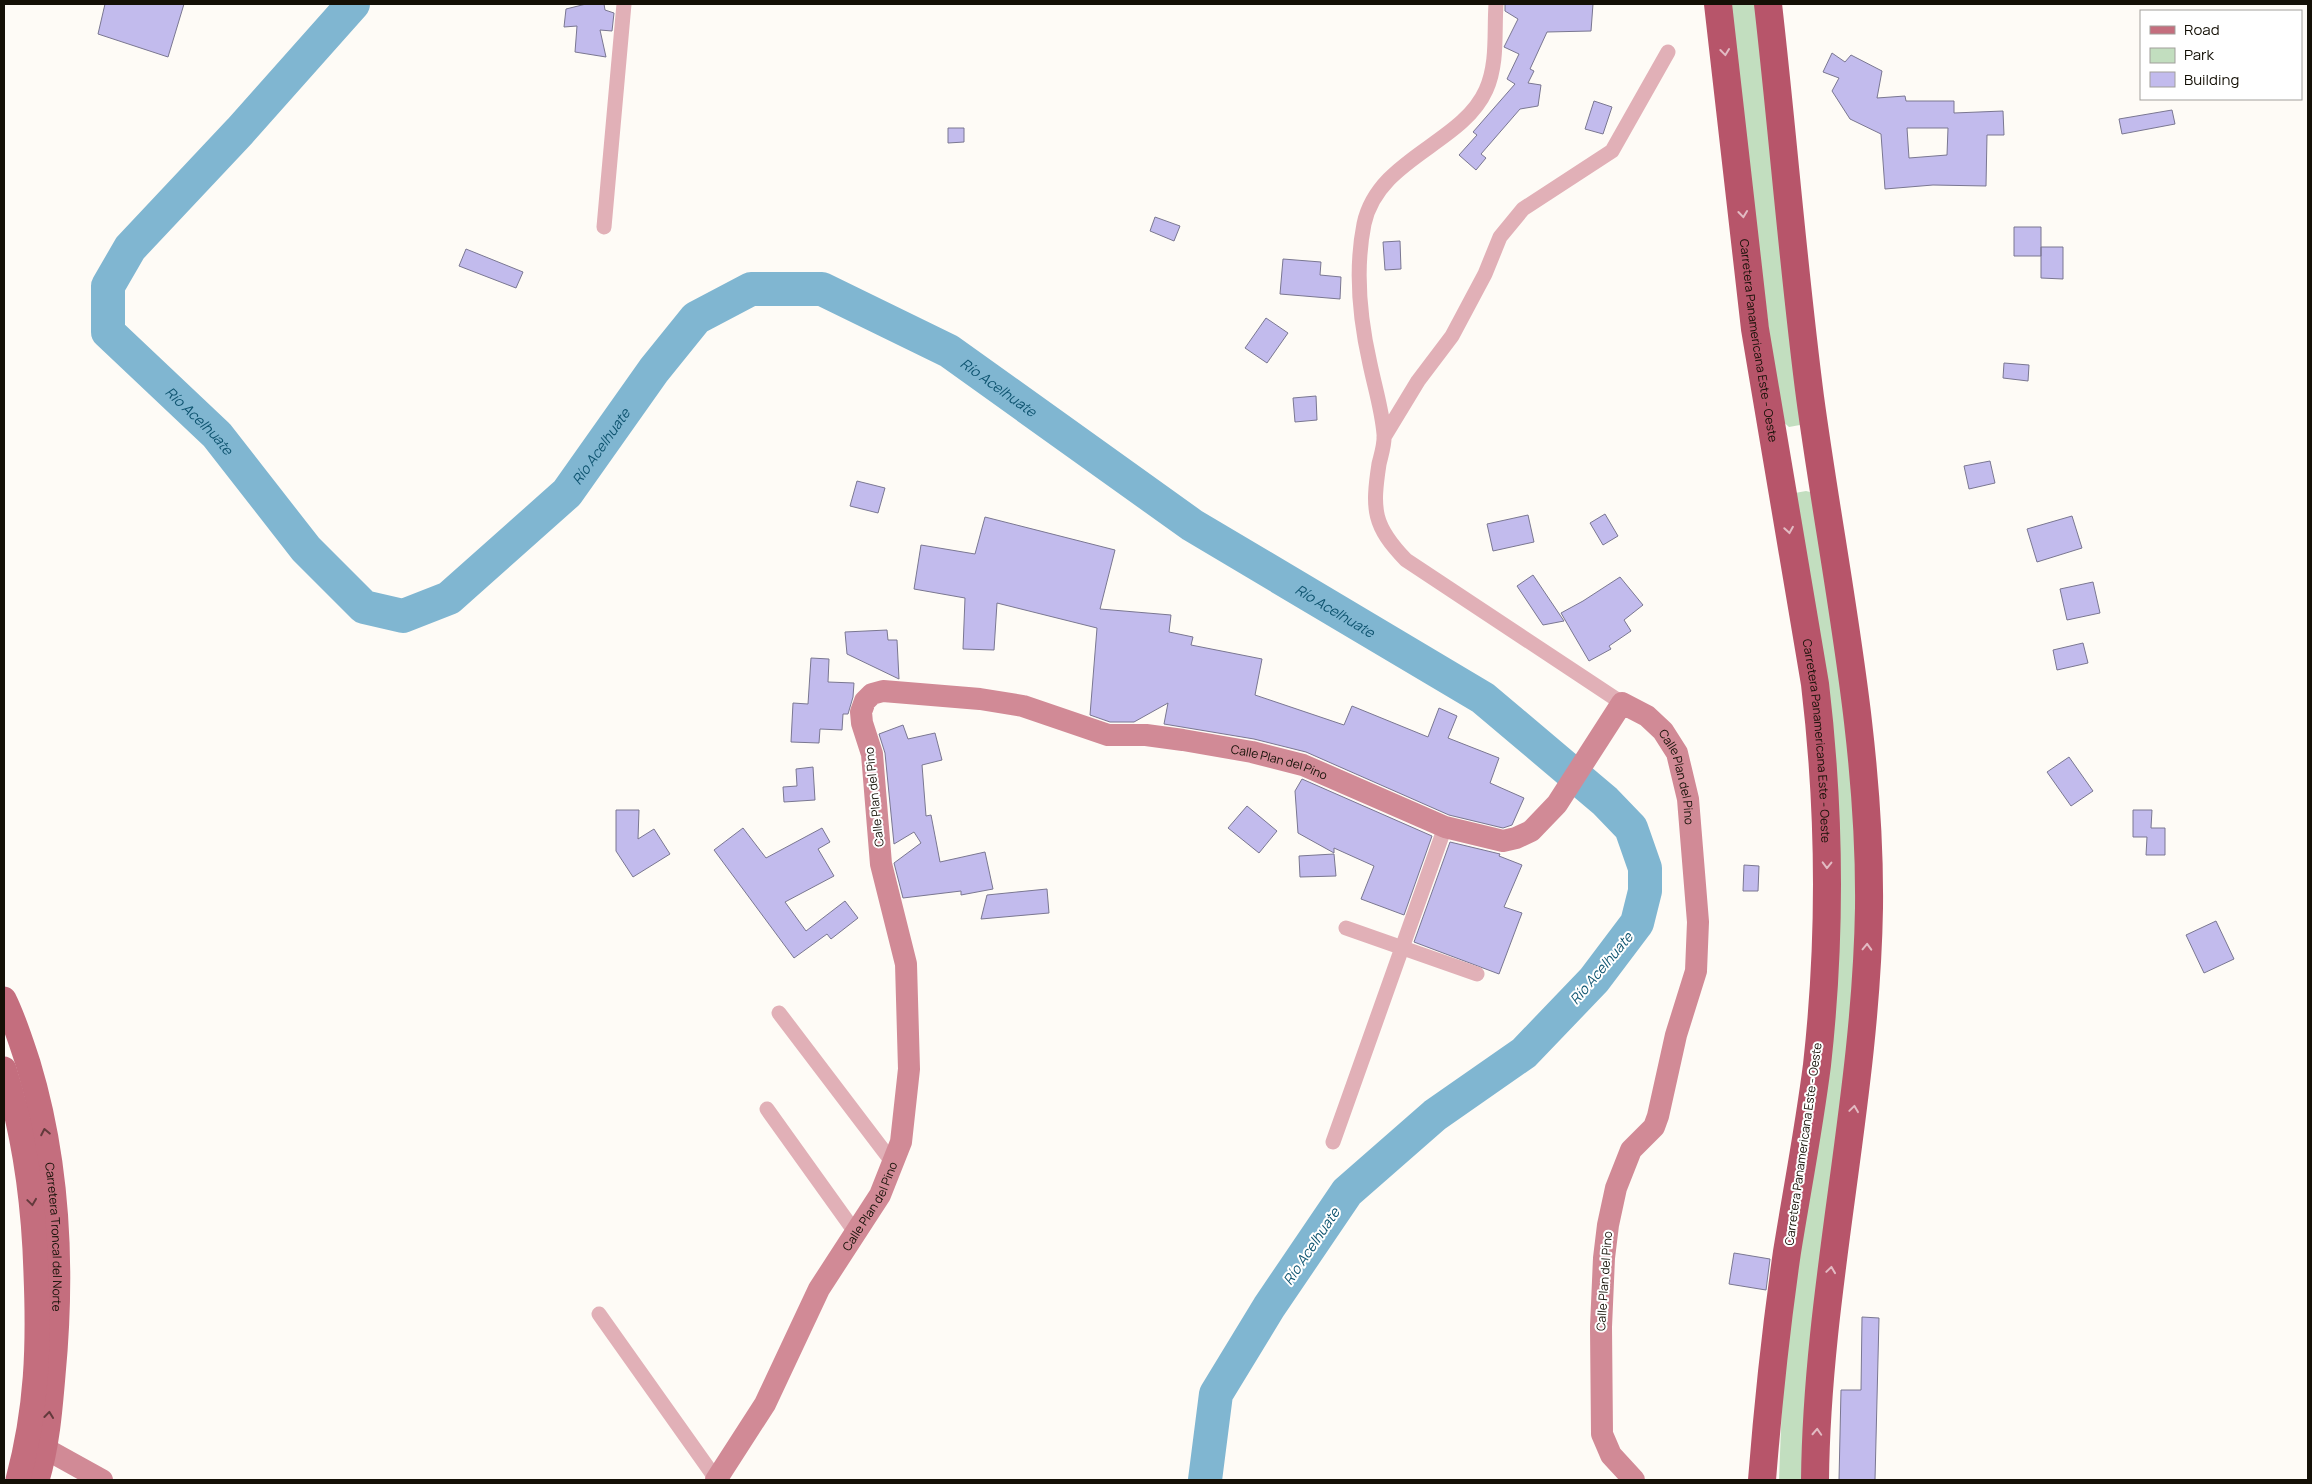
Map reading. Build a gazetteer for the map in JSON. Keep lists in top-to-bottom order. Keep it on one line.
{"streets":{"highway":["Carretera Panamericana Este - Oeste"],"main road":["Carretera Troncal del Norte"],"street":["Calle Plan del Pino"]},"water":["Río Acelhuate"],"legend":["Road","Park","Building"]}
